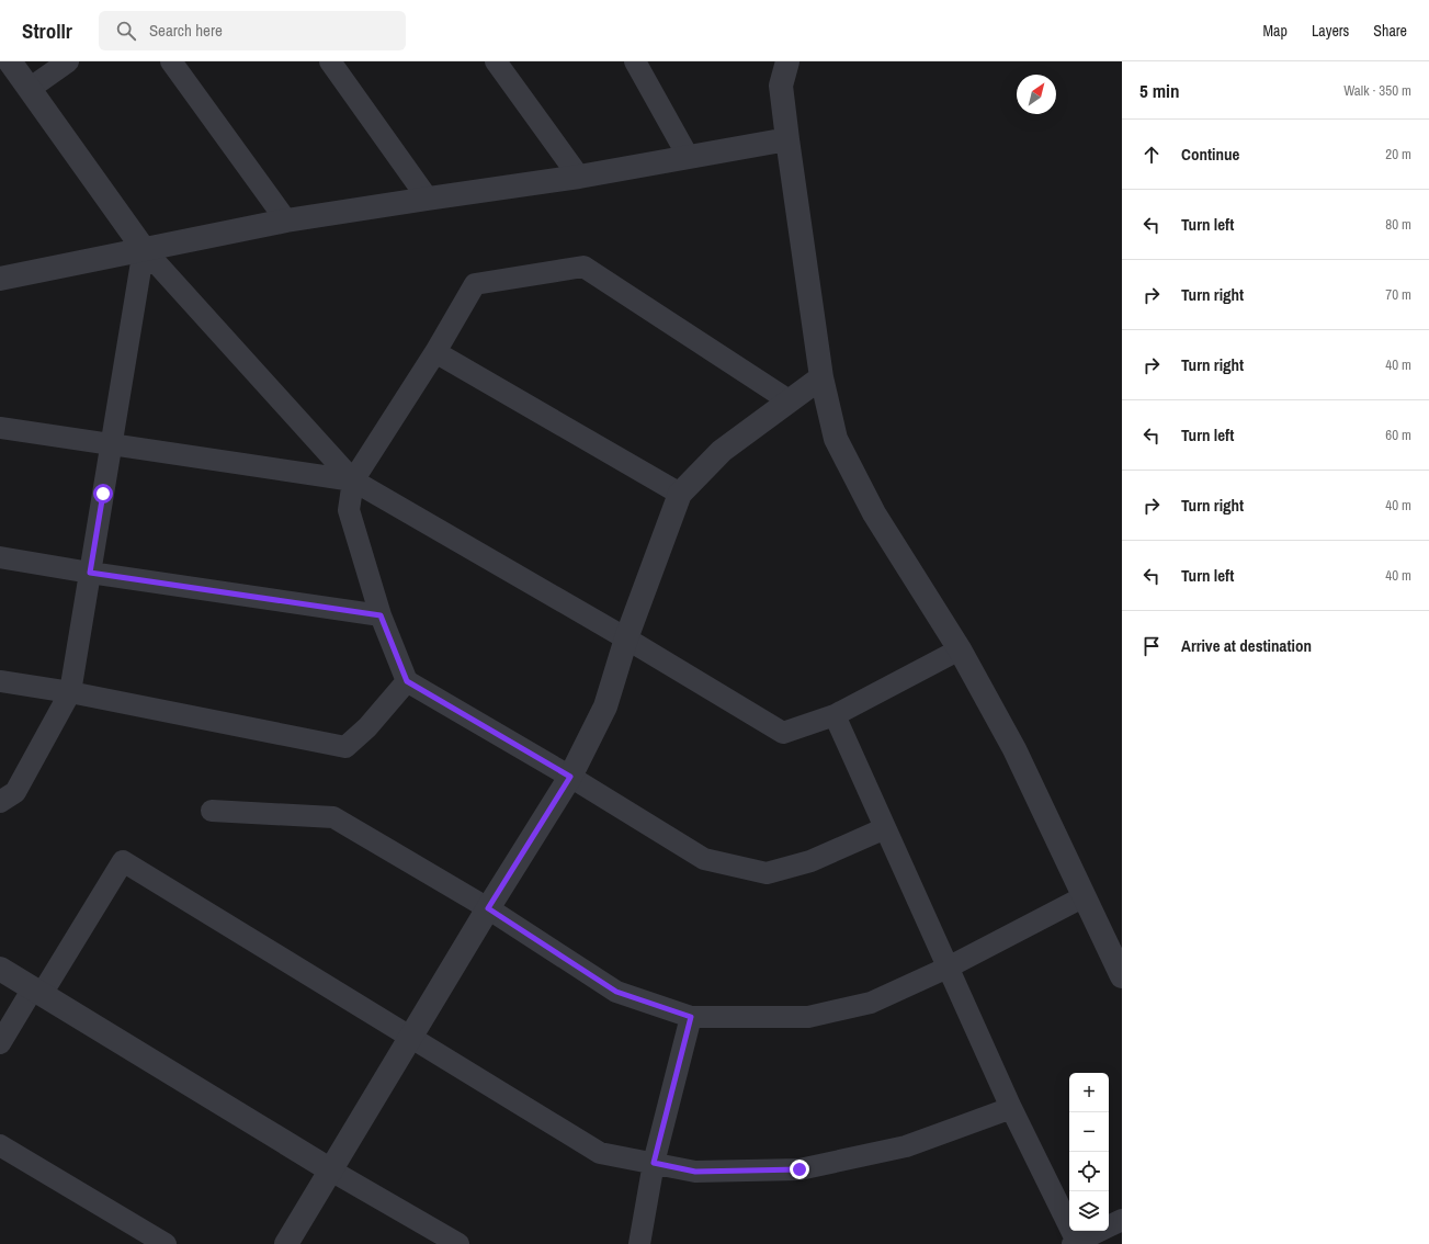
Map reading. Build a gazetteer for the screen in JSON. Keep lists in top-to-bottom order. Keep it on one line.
{"north":"top right","page":{"header":"Strollr","search":"Search here","nav":["Map","Layers","Share"],"heading":["5 min","Walk · 350 m"],"list":[["Continue","20 m"],["Turn left","80 m"],["Turn right","70 m"],["Turn right","40 m"],["Turn left","60 m"],["Turn right","40 m"],["Turn left","40 m"],"Arrive at destination"],"map_buttons":["+","−"]}}
